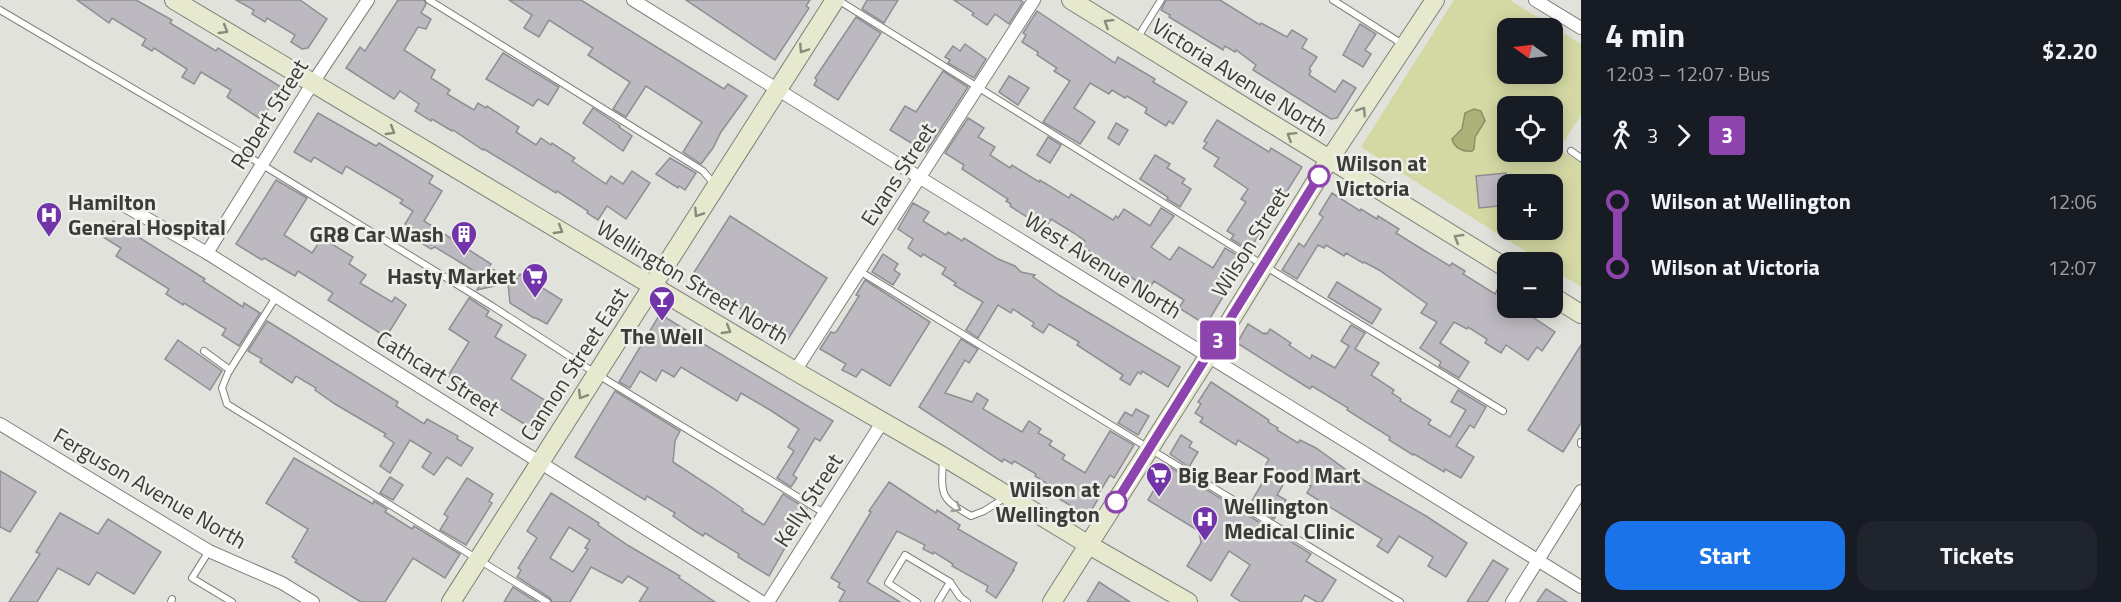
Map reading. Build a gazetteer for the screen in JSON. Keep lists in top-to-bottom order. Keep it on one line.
{"streets":{"main road":["Victoria Avenue North","Wilson Street","Wellington Street North","Cannon Street East"],"street":["Robert Street","Evans Street","West Avenue North","Cathcart Street","Ferguson Avenue North","Kelly Street"]},"crossings":[["Victoria Avenue North","Wilson Street"],["Robert Street","Wellington Street North"],["Robert Street","Cathcart Street"],["Evans Street","West Avenue North"],["Evans Street","Wellington Street North"],["Wilson Street","West Avenue North"],["Wilson Street","Wellington Street North"],["West Avenue North","Cannon Street East"],["Wellington Street North","Cannon Street East"],["Wellington Street North","Kelly Street"],["Cannon Street East","Cathcart Street"]],"one_way":["Victoria Avenue North","Wellington Street North","Cannon Street East"],"places":{"other":["Wilson at Victoria","Wilson at Wellington"],"hospital":["Hamilton General Hospital","Wellington Medical Clinic"],"building":["GR8 Car Wash"],"supermarket":["Hasty Market","Big Bear Food Mart"],"bar":["The Well"]},"lines":["bus line 3"],"north":"left","page":{"on_map":"3","heading":["4 min","12:03 – 12:07 · Bus","$2.20"],"map_buttons":["+","−"],"legs":["3","3"],"list":[{"name":"Wilson at Wellington","value":"12:06"},{"name":"Wilson at Victoria","value":"12:07"}],"buttons":["Start","Tickets"]}}
